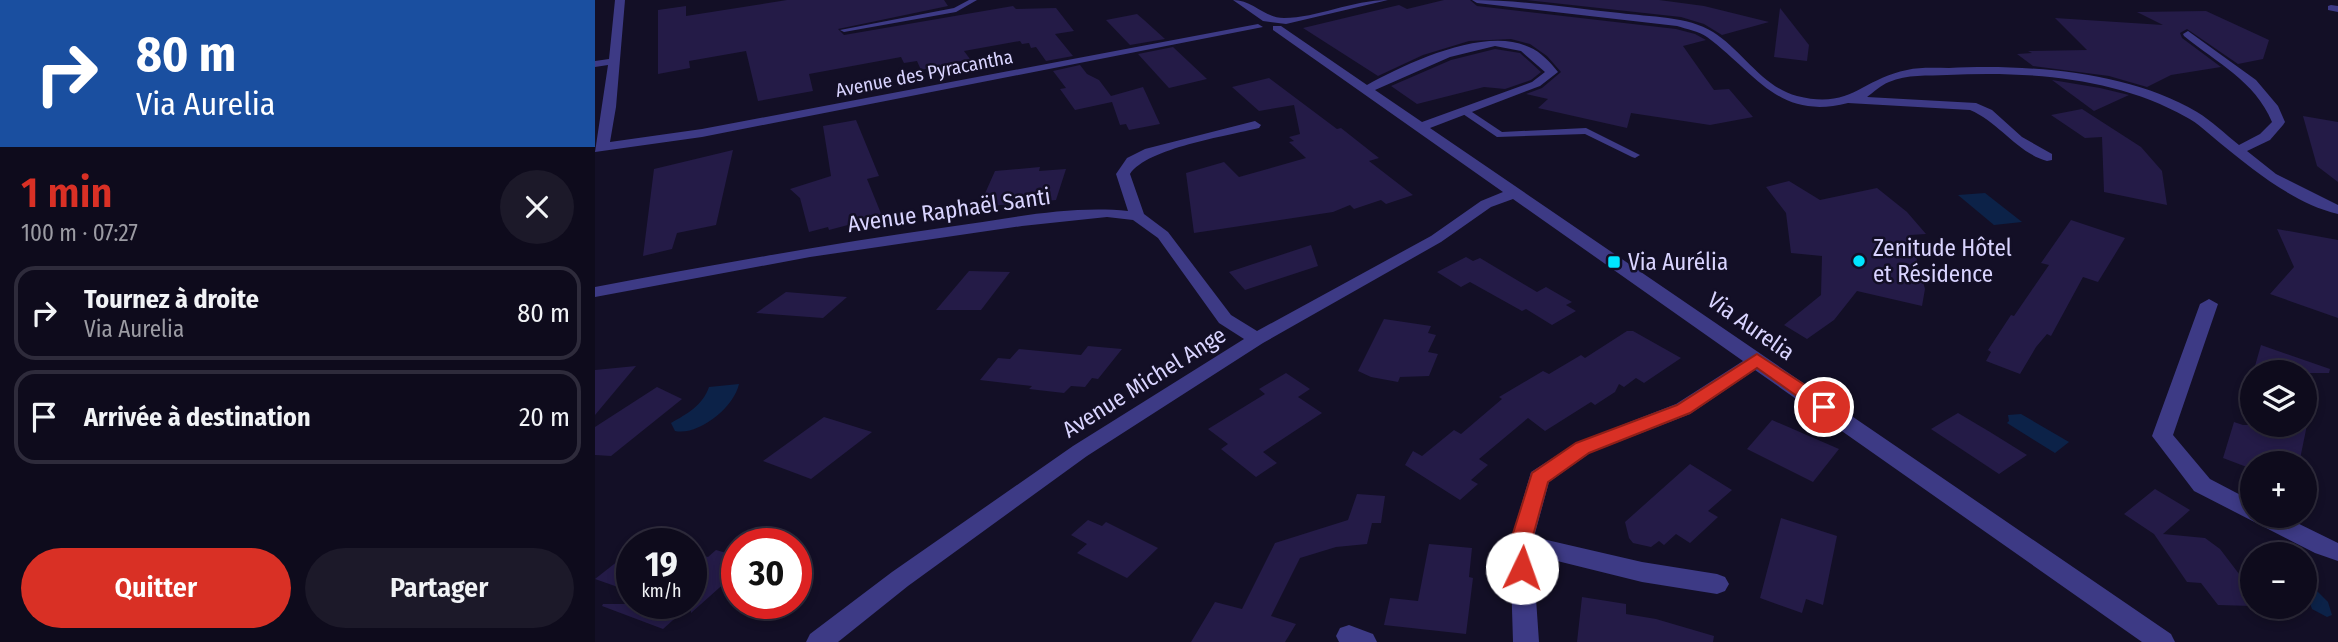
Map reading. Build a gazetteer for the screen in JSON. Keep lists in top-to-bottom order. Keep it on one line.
{"streets":{"street":["Avenue des Pyracantha","Avenue Raphaël Santi","Via Aurelia","Avenue Michel Ange"]},"crossings":[["Avenue des Pyracantha","Via Aurelia"],["Via Aurelia","Avenue Michel Ange"]],"places":{"other":["Zenitude Hôtel et Résidence"],"transit":["Via Aurélia"]},"page":{"turn":["80 m","Via Aurelia"],"heading":["1 min","100 m · 07:27"],"list":[{"name":"Tournez à droite","note":"Via Aurelia","value":"80 m"},{"name":"Arrivée à destination","value":"20 m"}],"map_buttons":["+","−"],"speed":"19 km/h","limit":"30","buttons":["Quitter","Partager"]}}
